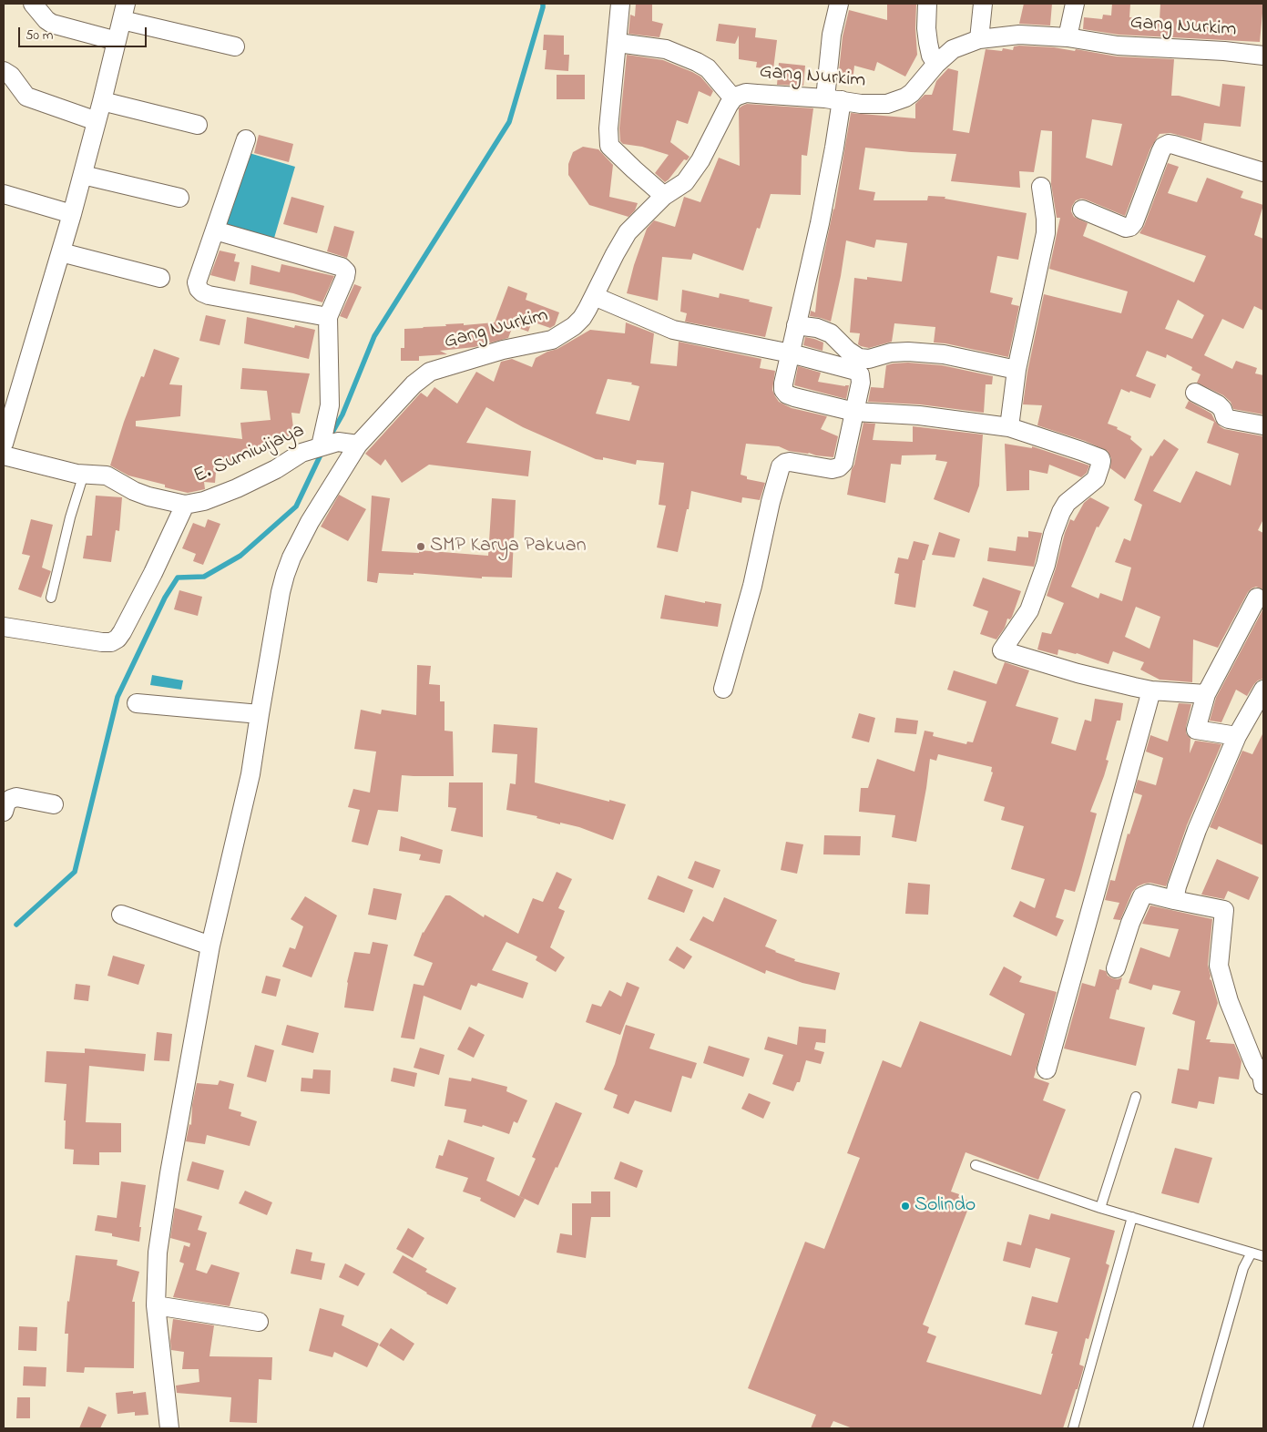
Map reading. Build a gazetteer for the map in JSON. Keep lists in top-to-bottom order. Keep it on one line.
{"streets":{"street":["Gang Nurkim","E. Sumiwijaya"]},"crossings":[["Gang Nurkim","E. Sumiwijaya"]],"places":["SMP Karya Pakuan","Solindo"],"scale_bar":"50 m"}
